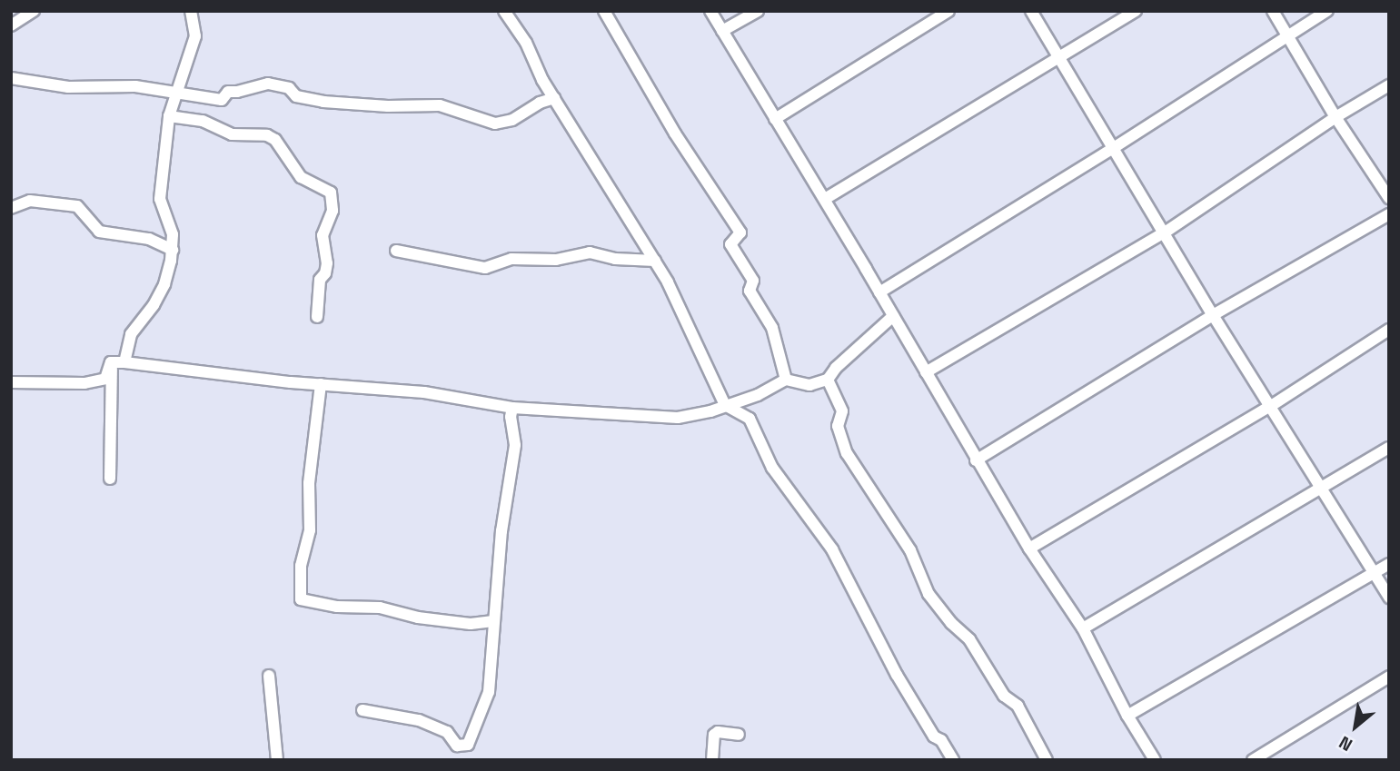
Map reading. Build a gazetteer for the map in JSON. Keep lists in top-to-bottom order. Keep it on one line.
{"north":"bottom left"}
